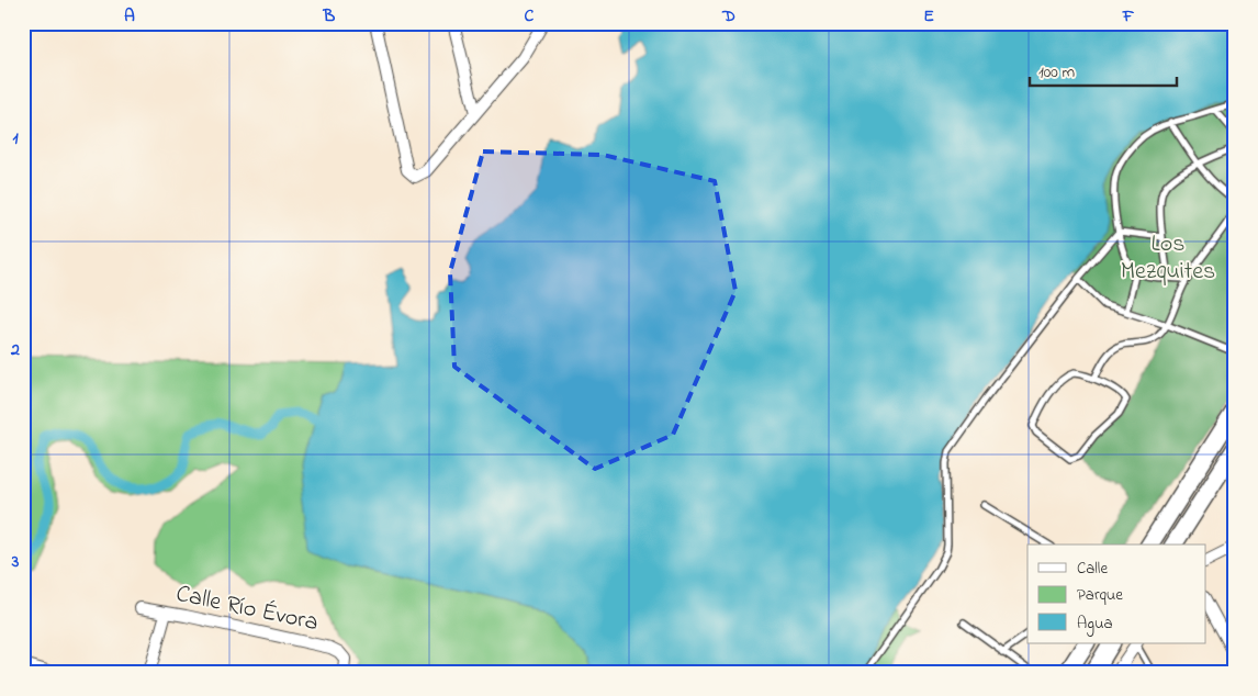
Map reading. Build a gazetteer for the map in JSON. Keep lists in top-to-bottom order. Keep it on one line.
{"streets":{"street":["Calle Río Évora"]},"parks":["Los Mezquites"],"legend":["Calle","Parque","Agua"],"scale_bar":"100 m","grid":{"columns":["A","B","C","D","E","F"],"rows":["1","2","3"]}}
